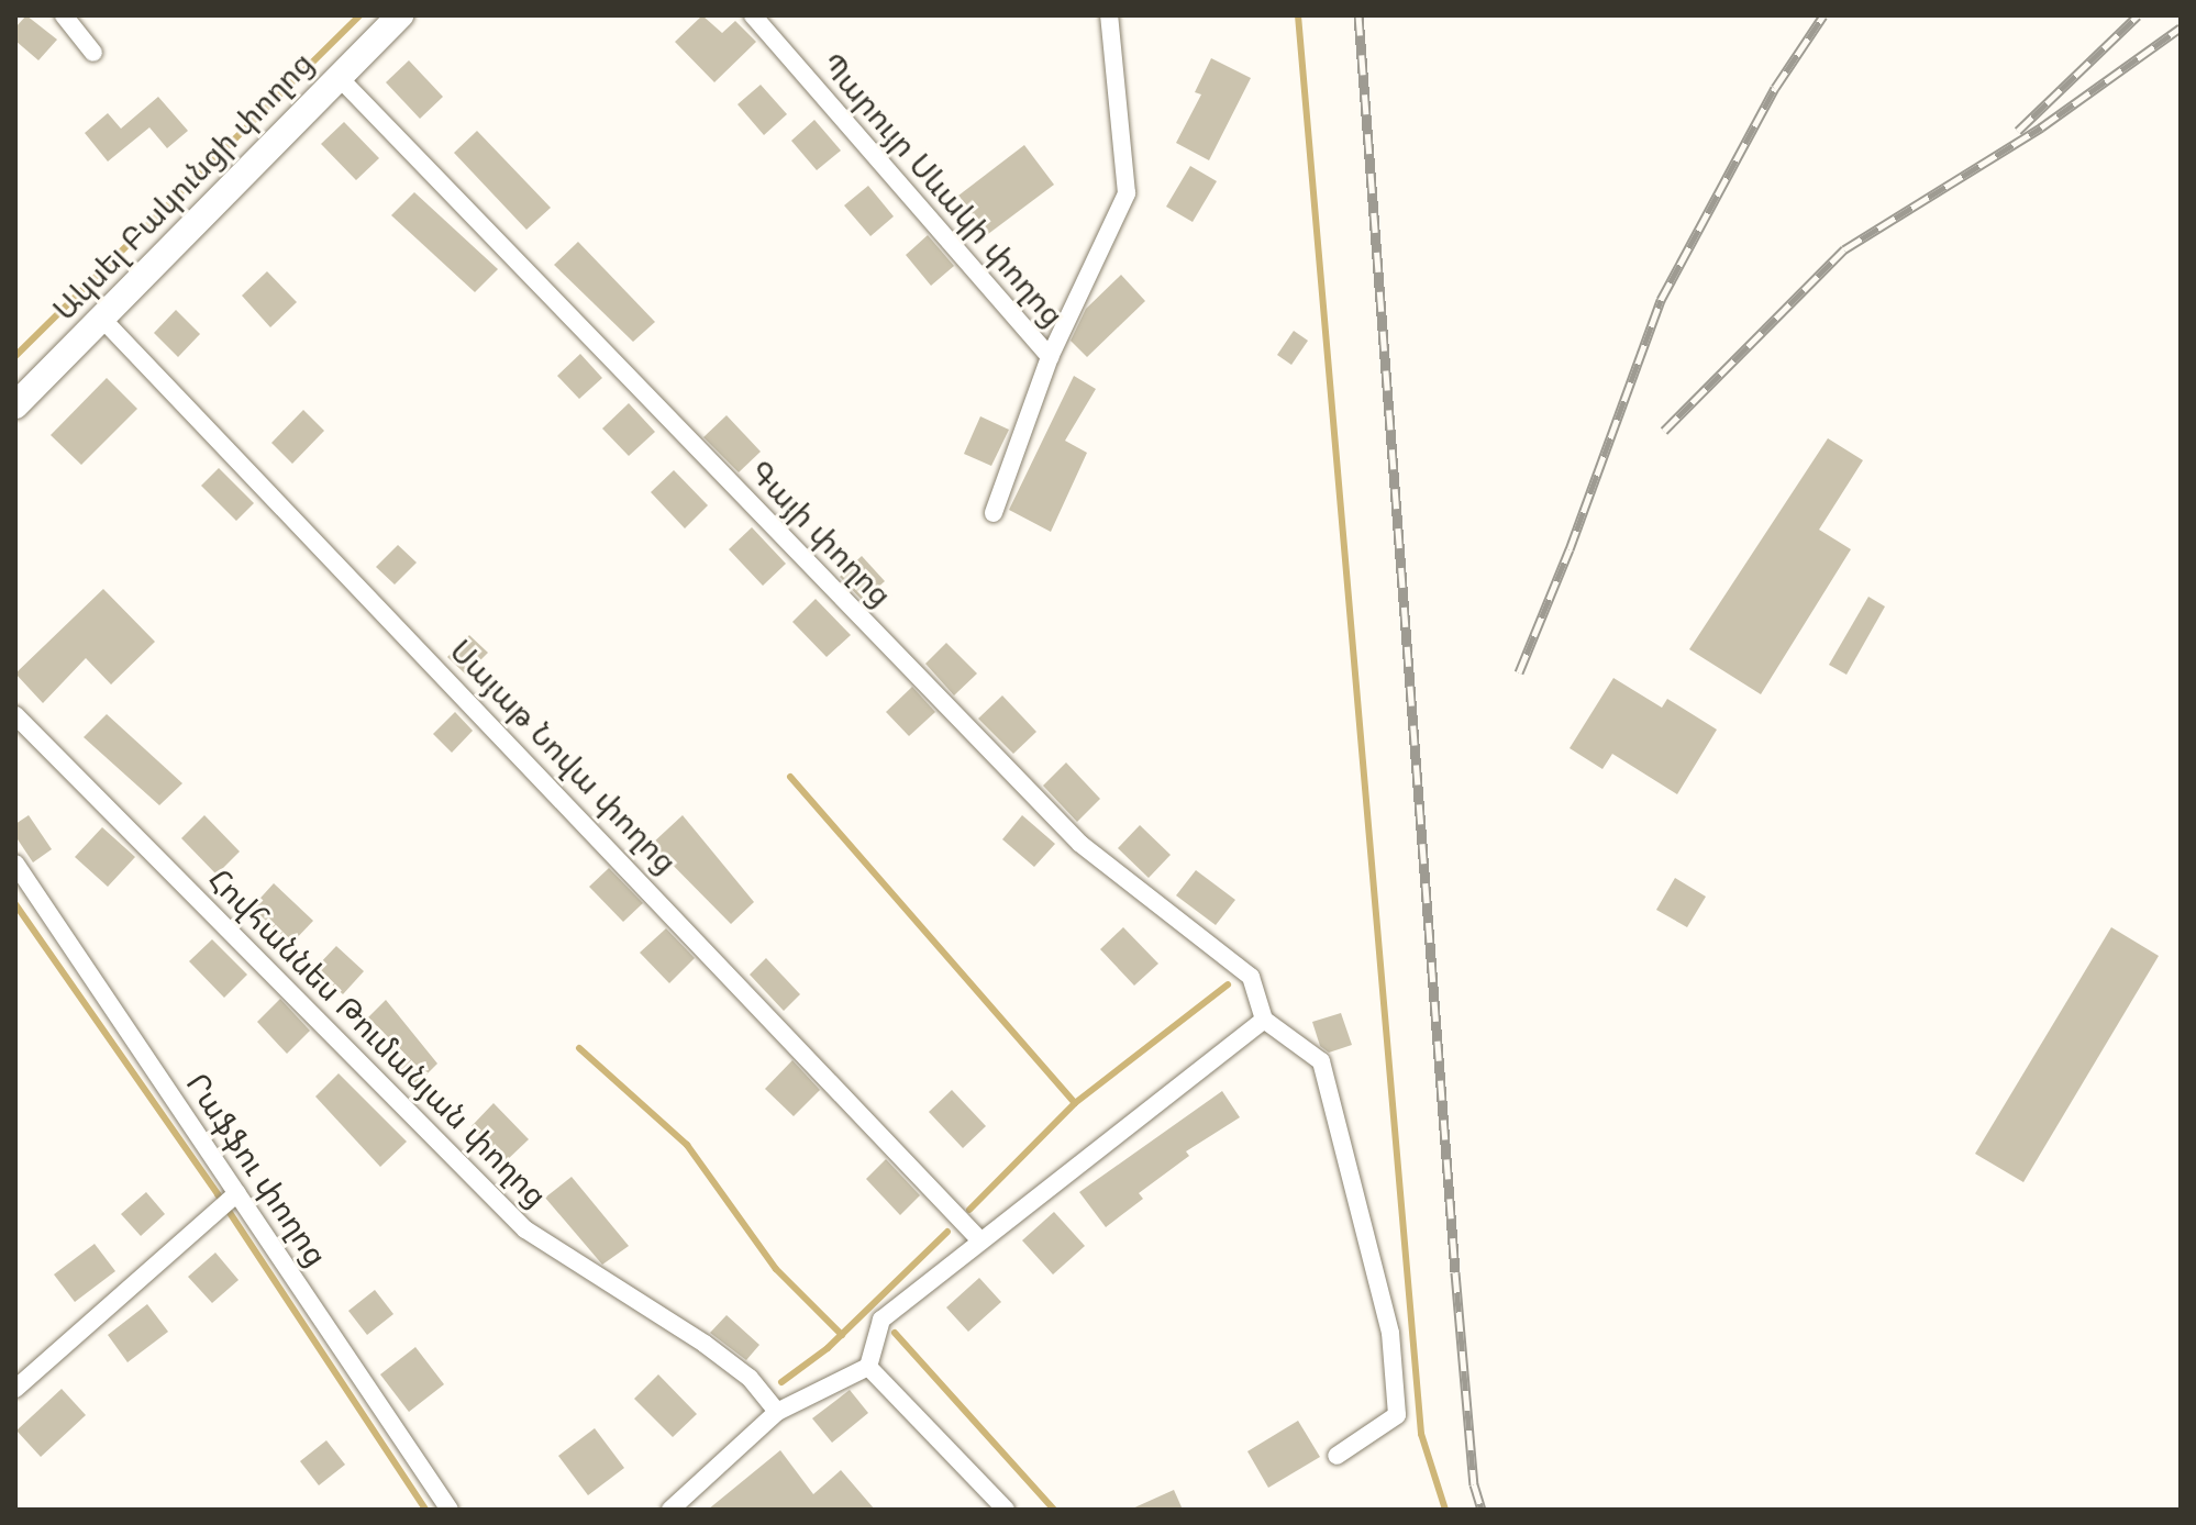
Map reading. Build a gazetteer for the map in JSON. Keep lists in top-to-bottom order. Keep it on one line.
{"streets":{"main road":["Ակսել Բակունցի փողոց"],"street":["Պարույր Սևակի փողոց","Գայի փողոց","Սայաթ Նովա փողոց","Հովհաննես Թումանյան փողոց","Րաֆֆու փողոց"]},"crossings":[["Ակսել Բակունցի փողոց","Գայի փողոց"],["Ակսել Բակունցի փողոց","Սայաթ Նովա փողոց"]]}
